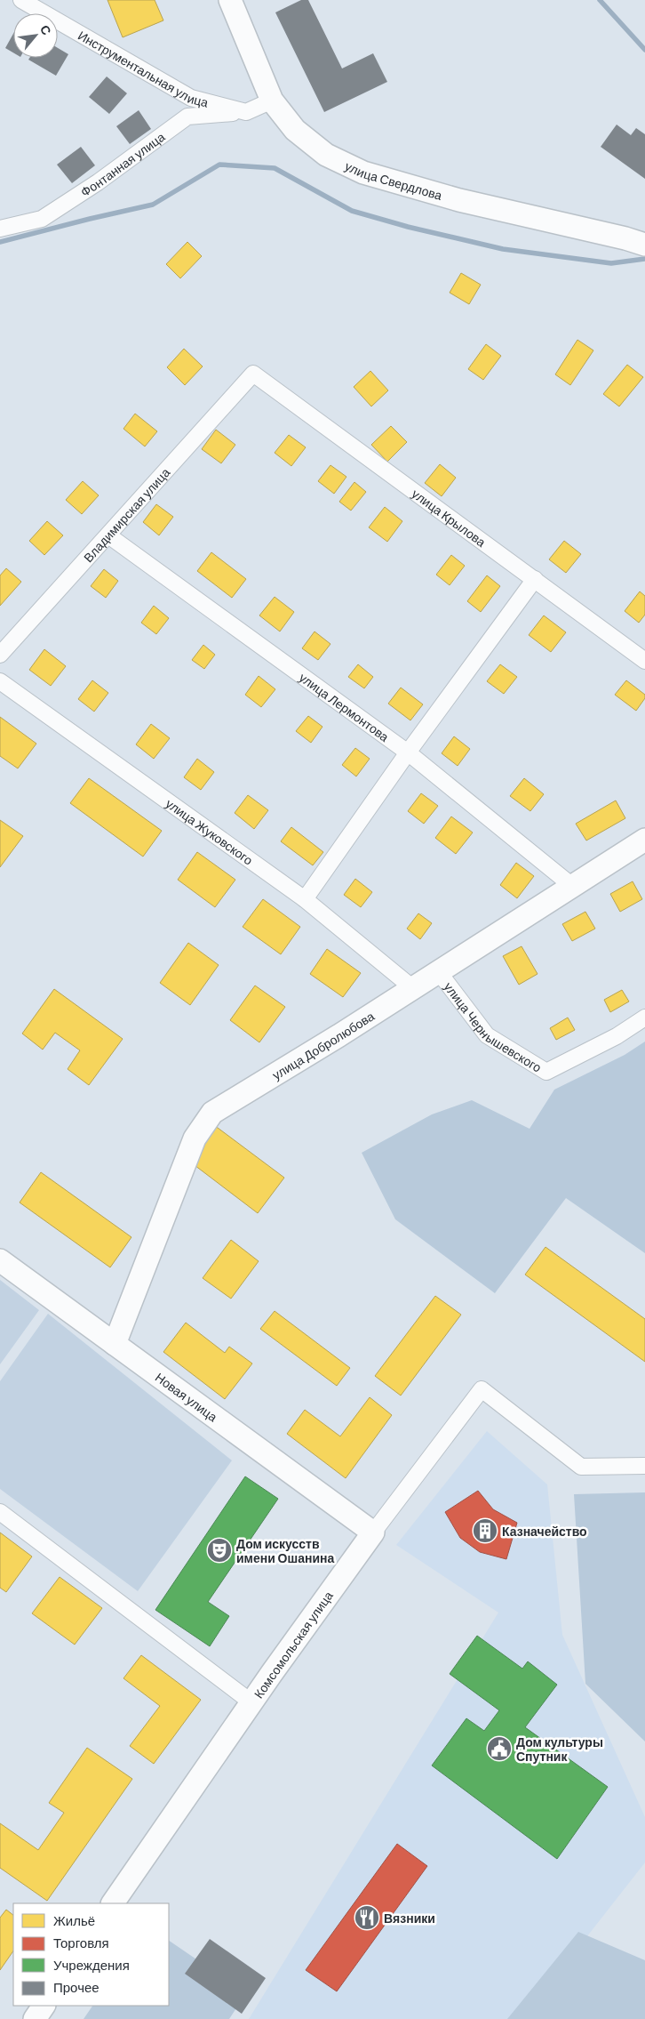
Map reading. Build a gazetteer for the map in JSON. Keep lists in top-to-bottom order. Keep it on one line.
{"streets":{"street":["Инструментальная улица","Фонтанная улица","улица Свердлова","Владимирская улица","улица Крылова","улица Лермонтова","улица Жуковского","улица Чернышевского","улица Добролюбова","Новая улица","Комсомольская улица"]},"crossings":[["Инструментальная улица","Фонтанная улица"],["Владимирская улица","улица Крылова"],["Владимирская улица","улица Лермонтова"],["улица Лермонтова","улица Добролюбова"],["улица Жуковского","улица Добролюбова"],["улица Чернышевского","улица Добролюбова"],["улица Добролюбова","Новая улица"],["Новая улица","Комсомольская улица"]],"places":{"building":["Казначейство"],"theatre":["Дом искусств имени Ошанина"],"public building":["Дом культуры Спутник"],"restaurant":["Вязники"]},"legend":["Жильё","Торговля","Учреждения","Прочее"],"north":"top right"}
